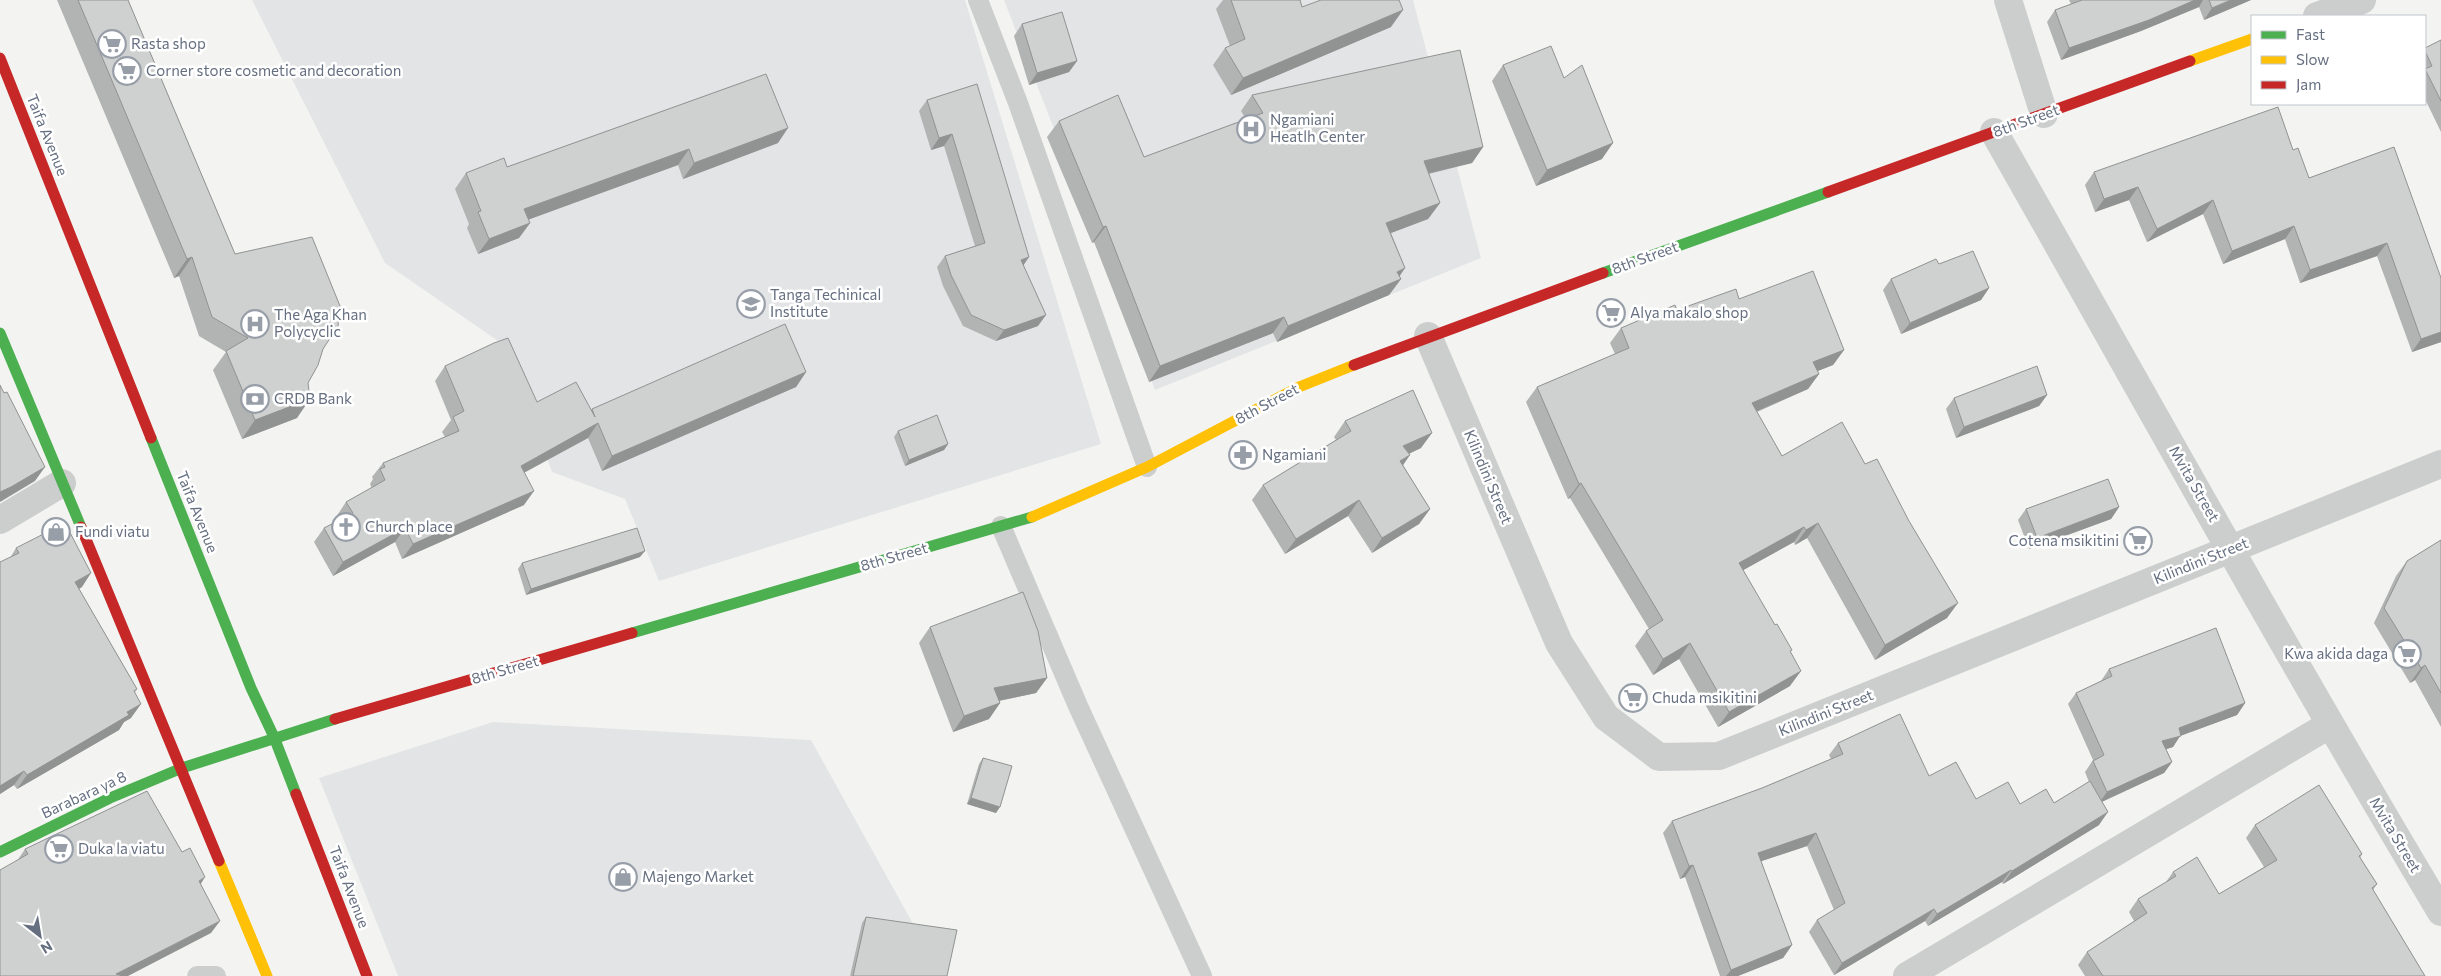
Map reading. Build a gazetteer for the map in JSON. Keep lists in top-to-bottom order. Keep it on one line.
{"streets":{"street":["8th Street","Taifa Avenue","Kilindini Street","Mvita Street","Barabara ya 8"]},"crossings":[["8th Street","Taifa Avenue"],["8th Street","Kilindini Street"],["8th Street","Mvita Street"],["8th Street","Barabara ya 8"],["Kilindini Street","Mvita Street"]],"places":{"supermarket":["Rasta shop","Corner store cosmetic and decoration","Alya makalo shop","Cotena msikitini","Kwa akida daga","Chuda msikitini","Duka la viatu"],"hospital":["Ngamiani Heatlh Center","The Aga Khan Polycyclic"],"school or university":["Tanga Techinical Institute"],"bank":["CRDB Bank"],"pharmacy":["Ngamiani"],"church":["Church place"],"shop":["Fundi viatu","Majengo Market"]},"legend":["Fast","Slow","Jam"],"north":"bottom right"}
